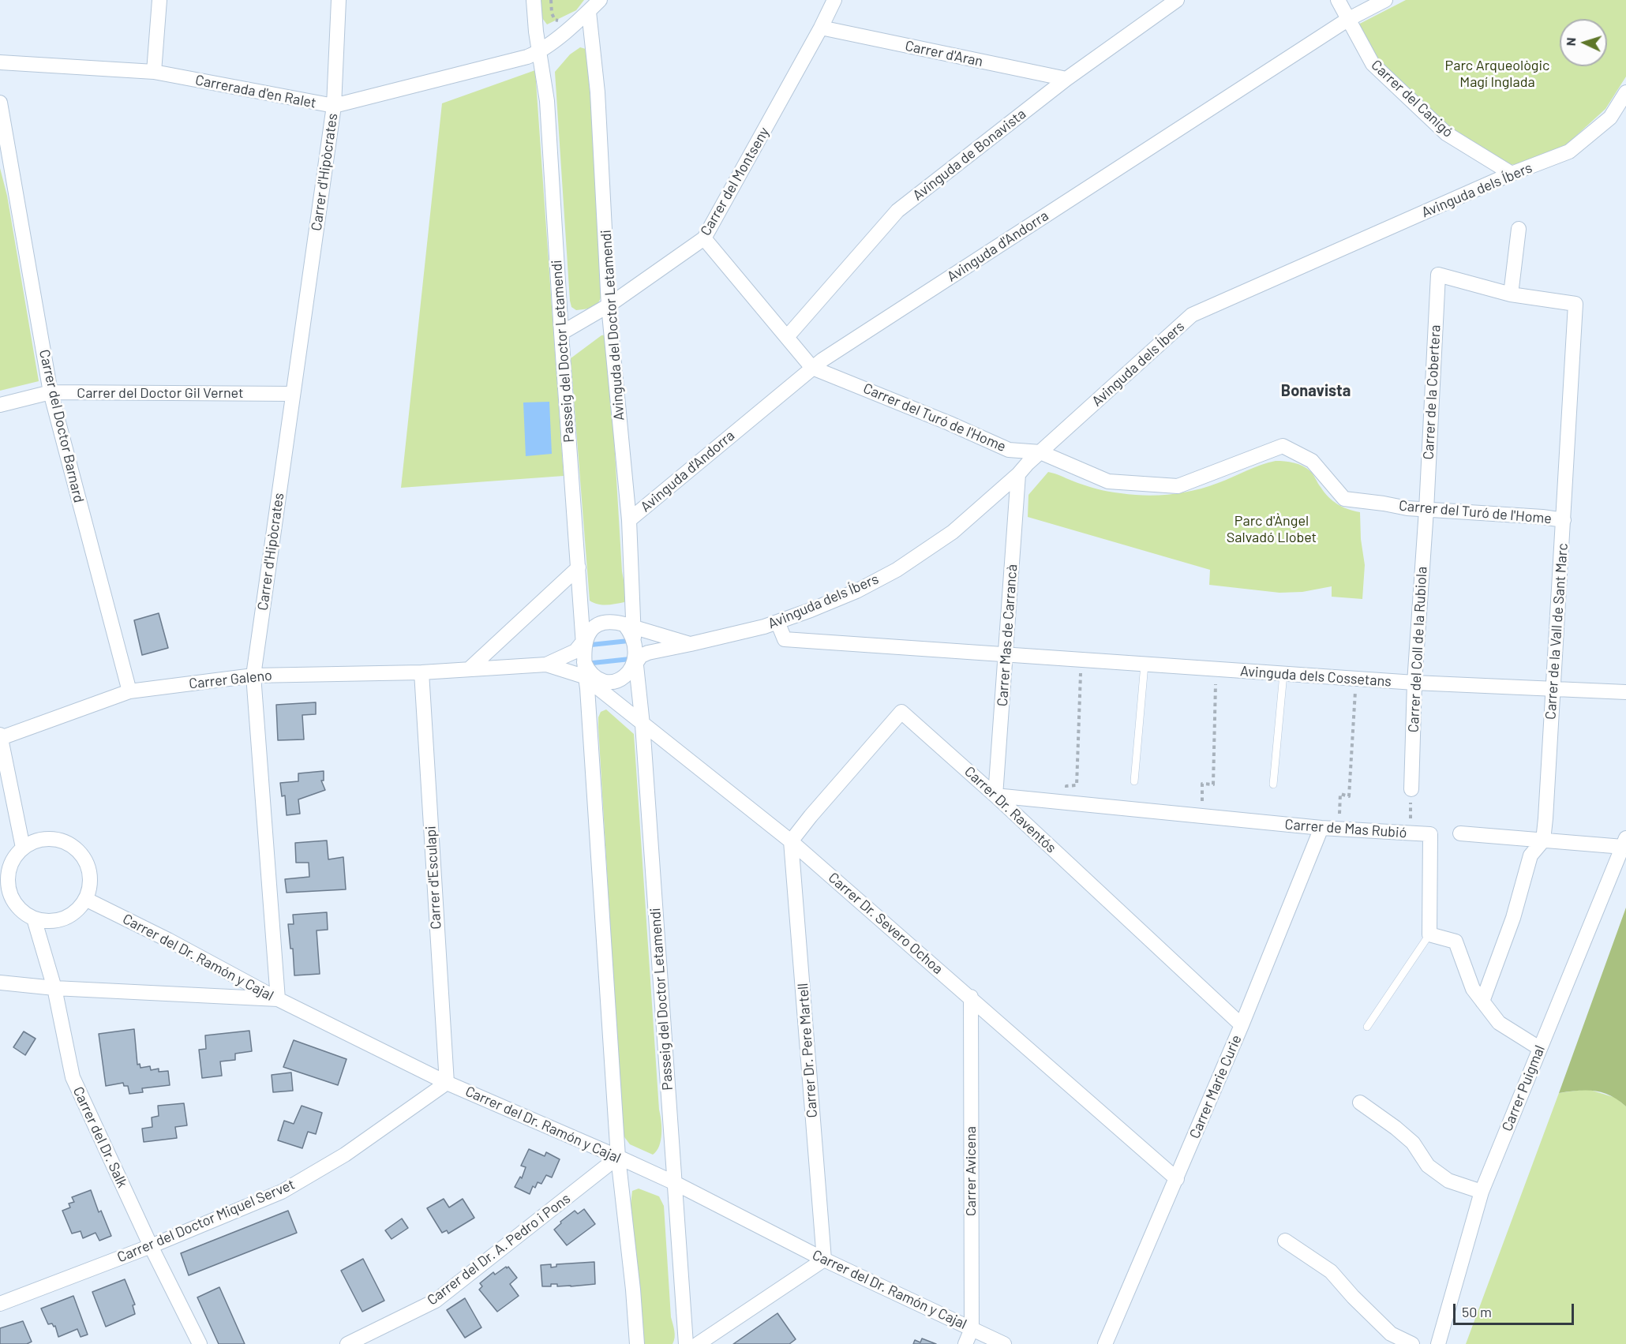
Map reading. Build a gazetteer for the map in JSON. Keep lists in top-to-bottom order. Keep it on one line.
{"streets":{"street":["Carrer d'Aran","Carrerada d'en Ralet","Carrer del Canigó","Avinguda de Bonavista","Carrer d'Hipòcrates","Carrer del Montseny","Avinguda dels Íbers","Avinguda d'Andorra","Avinguda del Doctor Letamendi","Passeig del Doctor Letamendi","Carrer de la Cobertera","Carrer del Doctor Gil Vernet","Carrer del Turó de l'Home","Carrer del Doctor Barnard","Carrer de la Vall de Sant Marc","Carrer Mas de Carrancà","Carrer del Coll de la Rubiola","Avinguda dels Cossetans","Carrer Galeno","Carrer Dr. Raventós","Carrer de Mas Rubió","Carrer d'Esculapi","Carrer Dr. Severo Ochoa","Carrer del Dr. Ramón y Cajal","Carrer Dr. Pere Martell","Carrer Marie Curie","Carrer Puigmal","Carrer del Dr. Salk","Carrer Avicena","Carrer del Doctor Miquel Servet","Carrer del Dr. A. Pedro i Pons"]},"crossings":[["Carrer d'Aran","Avinguda de Bonavista"],["Carrer d'Aran","Carrer del Montseny"],["Carrerada d'en Ralet","Carrer d'Hipòcrates"],["Carrerada d'en Ralet","Avinguda del Doctor Letamendi"],["Carrerada d'en Ralet","Passeig del Doctor Letamendi"],["Carrer del Canigó","Avinguda dels Íbers"],["Carrer del Canigó","Avinguda d'Andorra"],["Avinguda de Bonavista","Carrer del Turó de l'Home"],["Carrer d'Hipòcrates","Carrer del Doctor Gil Vernet"],["Carrer d'Hipòcrates","Carrer Galeno"],["Carrer d'Hipòcrates","Carrer del Dr. Ramón y Cajal"],["Carrer del Montseny","Avinguda del Doctor Letamendi"],["Carrer del Montseny","Passeig del Doctor Letamendi"],["Carrer del Montseny","Carrer del Turó de l'Home"],["Avinguda dels Íbers","Avinguda del Doctor Letamendi"],["Avinguda dels Íbers","Passeig del Doctor Letamendi"],["Avinguda dels Íbers","Carrer del Turó de l'Home"],["Avinguda dels Íbers","Carrer Mas de Carrancà"],["Avinguda dels Íbers","Avinguda dels Cossetans"],["Avinguda dels Íbers","Carrer Galeno"],["Avinguda d'Andorra","Avinguda del Doctor Letamendi"],["Avinguda d'Andorra","Carrer del Turó de l'Home"],["Avinguda del Doctor Letamendi","Passeig del Doctor Letamendi"],["Avinguda del Doctor Letamendi","Carrer Galeno"],["Passeig del Doctor Letamendi","Carrer Galeno"],["Passeig del Doctor Letamendi","Carrer Dr. Severo Ochoa"],["Passeig del Doctor Letamendi","Carrer del Dr. Ramón y Cajal"],["Passeig del Doctor Letamendi","Carrer del Dr. A. Pedro i Pons"],["Carrer de la Cobertera","Carrer del Turó de l'Home"],["Carrer de la Cobertera","Carrer de la Vall de Sant Marc"],["Carrer de la Cobertera","Carrer del Coll de la Rubiola"],["Carrer del Doctor Gil Vernet","Carrer del Doctor Barnard"],["Carrer del Turó de l'Home","Carrer de la Vall de Sant Marc"],["Carrer del Turó de l'Home","Carrer del Coll de la Rubiola"],["Carrer del Doctor Barnard","Carrer Galeno"],["Carrer de la Vall de Sant Marc","Avinguda dels Cossetans"],["Carrer Mas de Carrancà","Avinguda dels Cossetans"],["Carrer Mas de Carrancà","Carrer Dr. Raventós"],["Carrer Mas de Carrancà","Carrer de Mas Rubió"],["Carrer del Coll de la Rubiola","Avinguda dels Cossetans"],["Carrer Galeno","Carrer d'Esculapi"],["Carrer Galeno","Carrer Dr. Severo Ochoa"],["Carrer Dr. Raventós","Carrer de Mas Rubió"],["Carrer Dr. Raventós","Carrer Dr. Severo Ochoa"],["Carrer Dr. Raventós","Carrer Dr. Pere Martell"],["Carrer Dr. Raventós","Carrer Marie Curie"],["Carrer de Mas Rubió","Carrer Marie Curie"],["Carrer d'Esculapi","Carrer del Dr. Ramón y Cajal"],["Carrer d'Esculapi","Carrer del Doctor Miquel Servet"],["Carrer Dr. Severo Ochoa","Carrer Dr. Pere Martell"],["Carrer Dr. Severo Ochoa","Carrer Marie Curie"],["Carrer Dr. Severo Ochoa","Carrer Avicena"],["Carrer del Dr. Ramón y Cajal","Carrer Dr. Pere Martell"],["Carrer del Dr. Ramón y Cajal","Carrer del Dr. Salk"],["Carrer del Dr. Ramón y Cajal","Carrer Avicena"],["Carrer del Dr. Ramón y Cajal","Carrer del Doctor Miquel Servet"],["Carrer del Dr. Ramón y Cajal","Carrer del Dr. A. Pedro i Pons"],["Carrer del Dr. Salk","Carrer del Doctor Miquel Servet"]],"districts":["Bonavista"],"parks":["Parc Arqueològic Magí Inglada","Parc d'Àngel Salvadó Llobet"],"scale_bar":"50 m","north":"left"}
